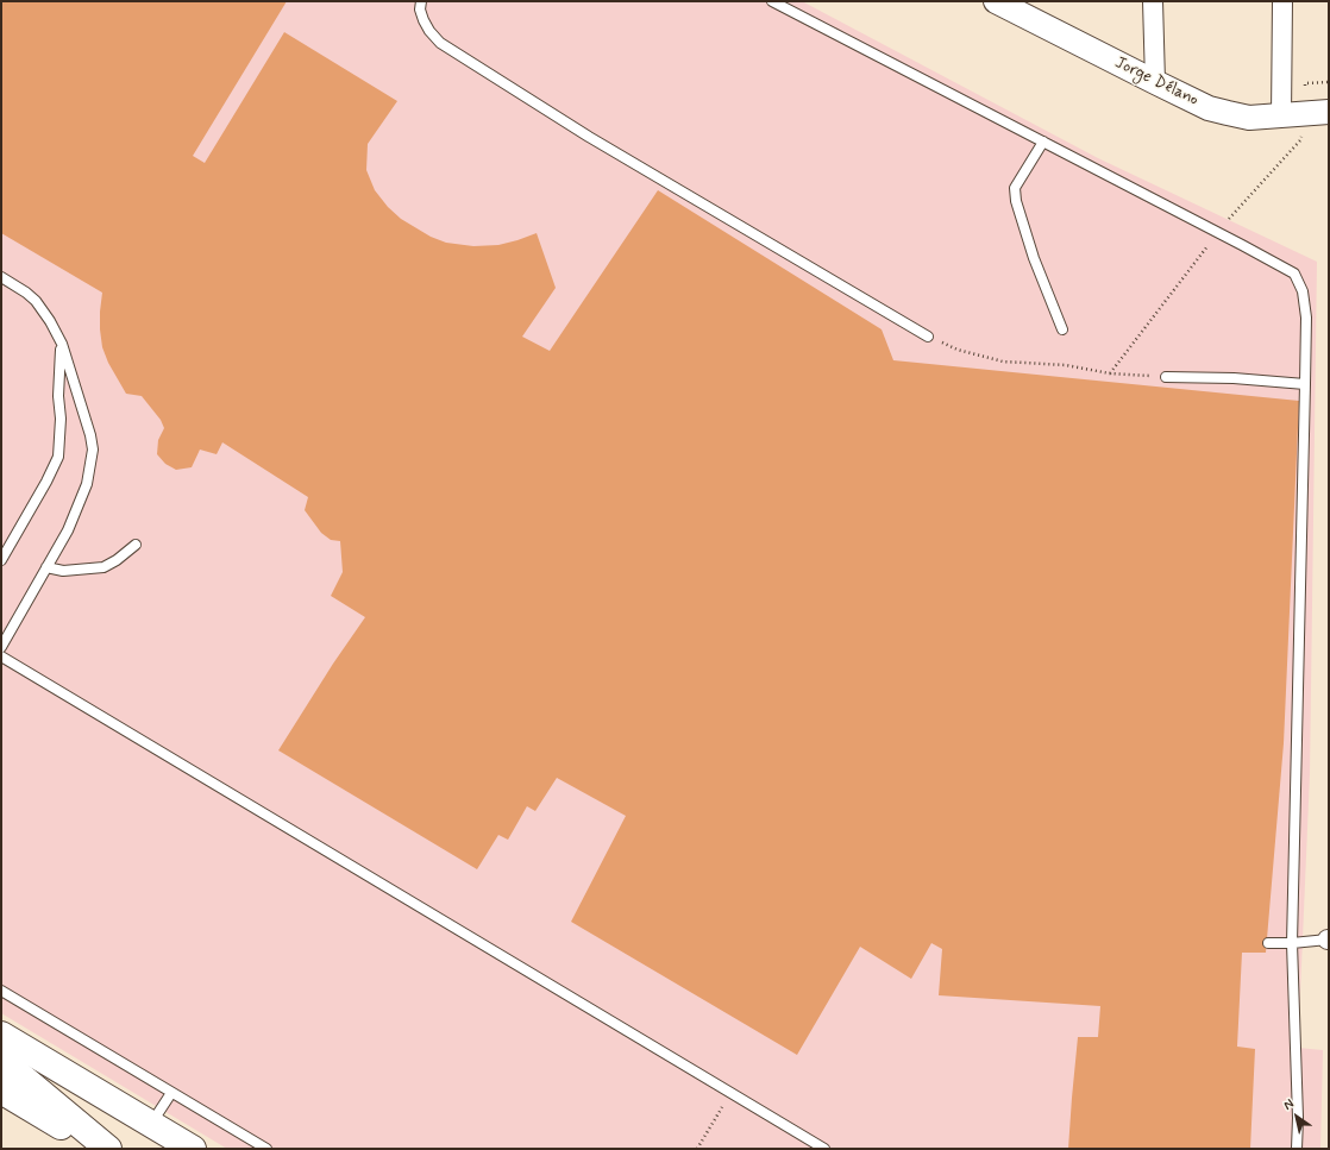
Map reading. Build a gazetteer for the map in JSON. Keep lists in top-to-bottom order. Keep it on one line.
{"streets":{"street":["Jorge Délano"]},"north":"top left"}
